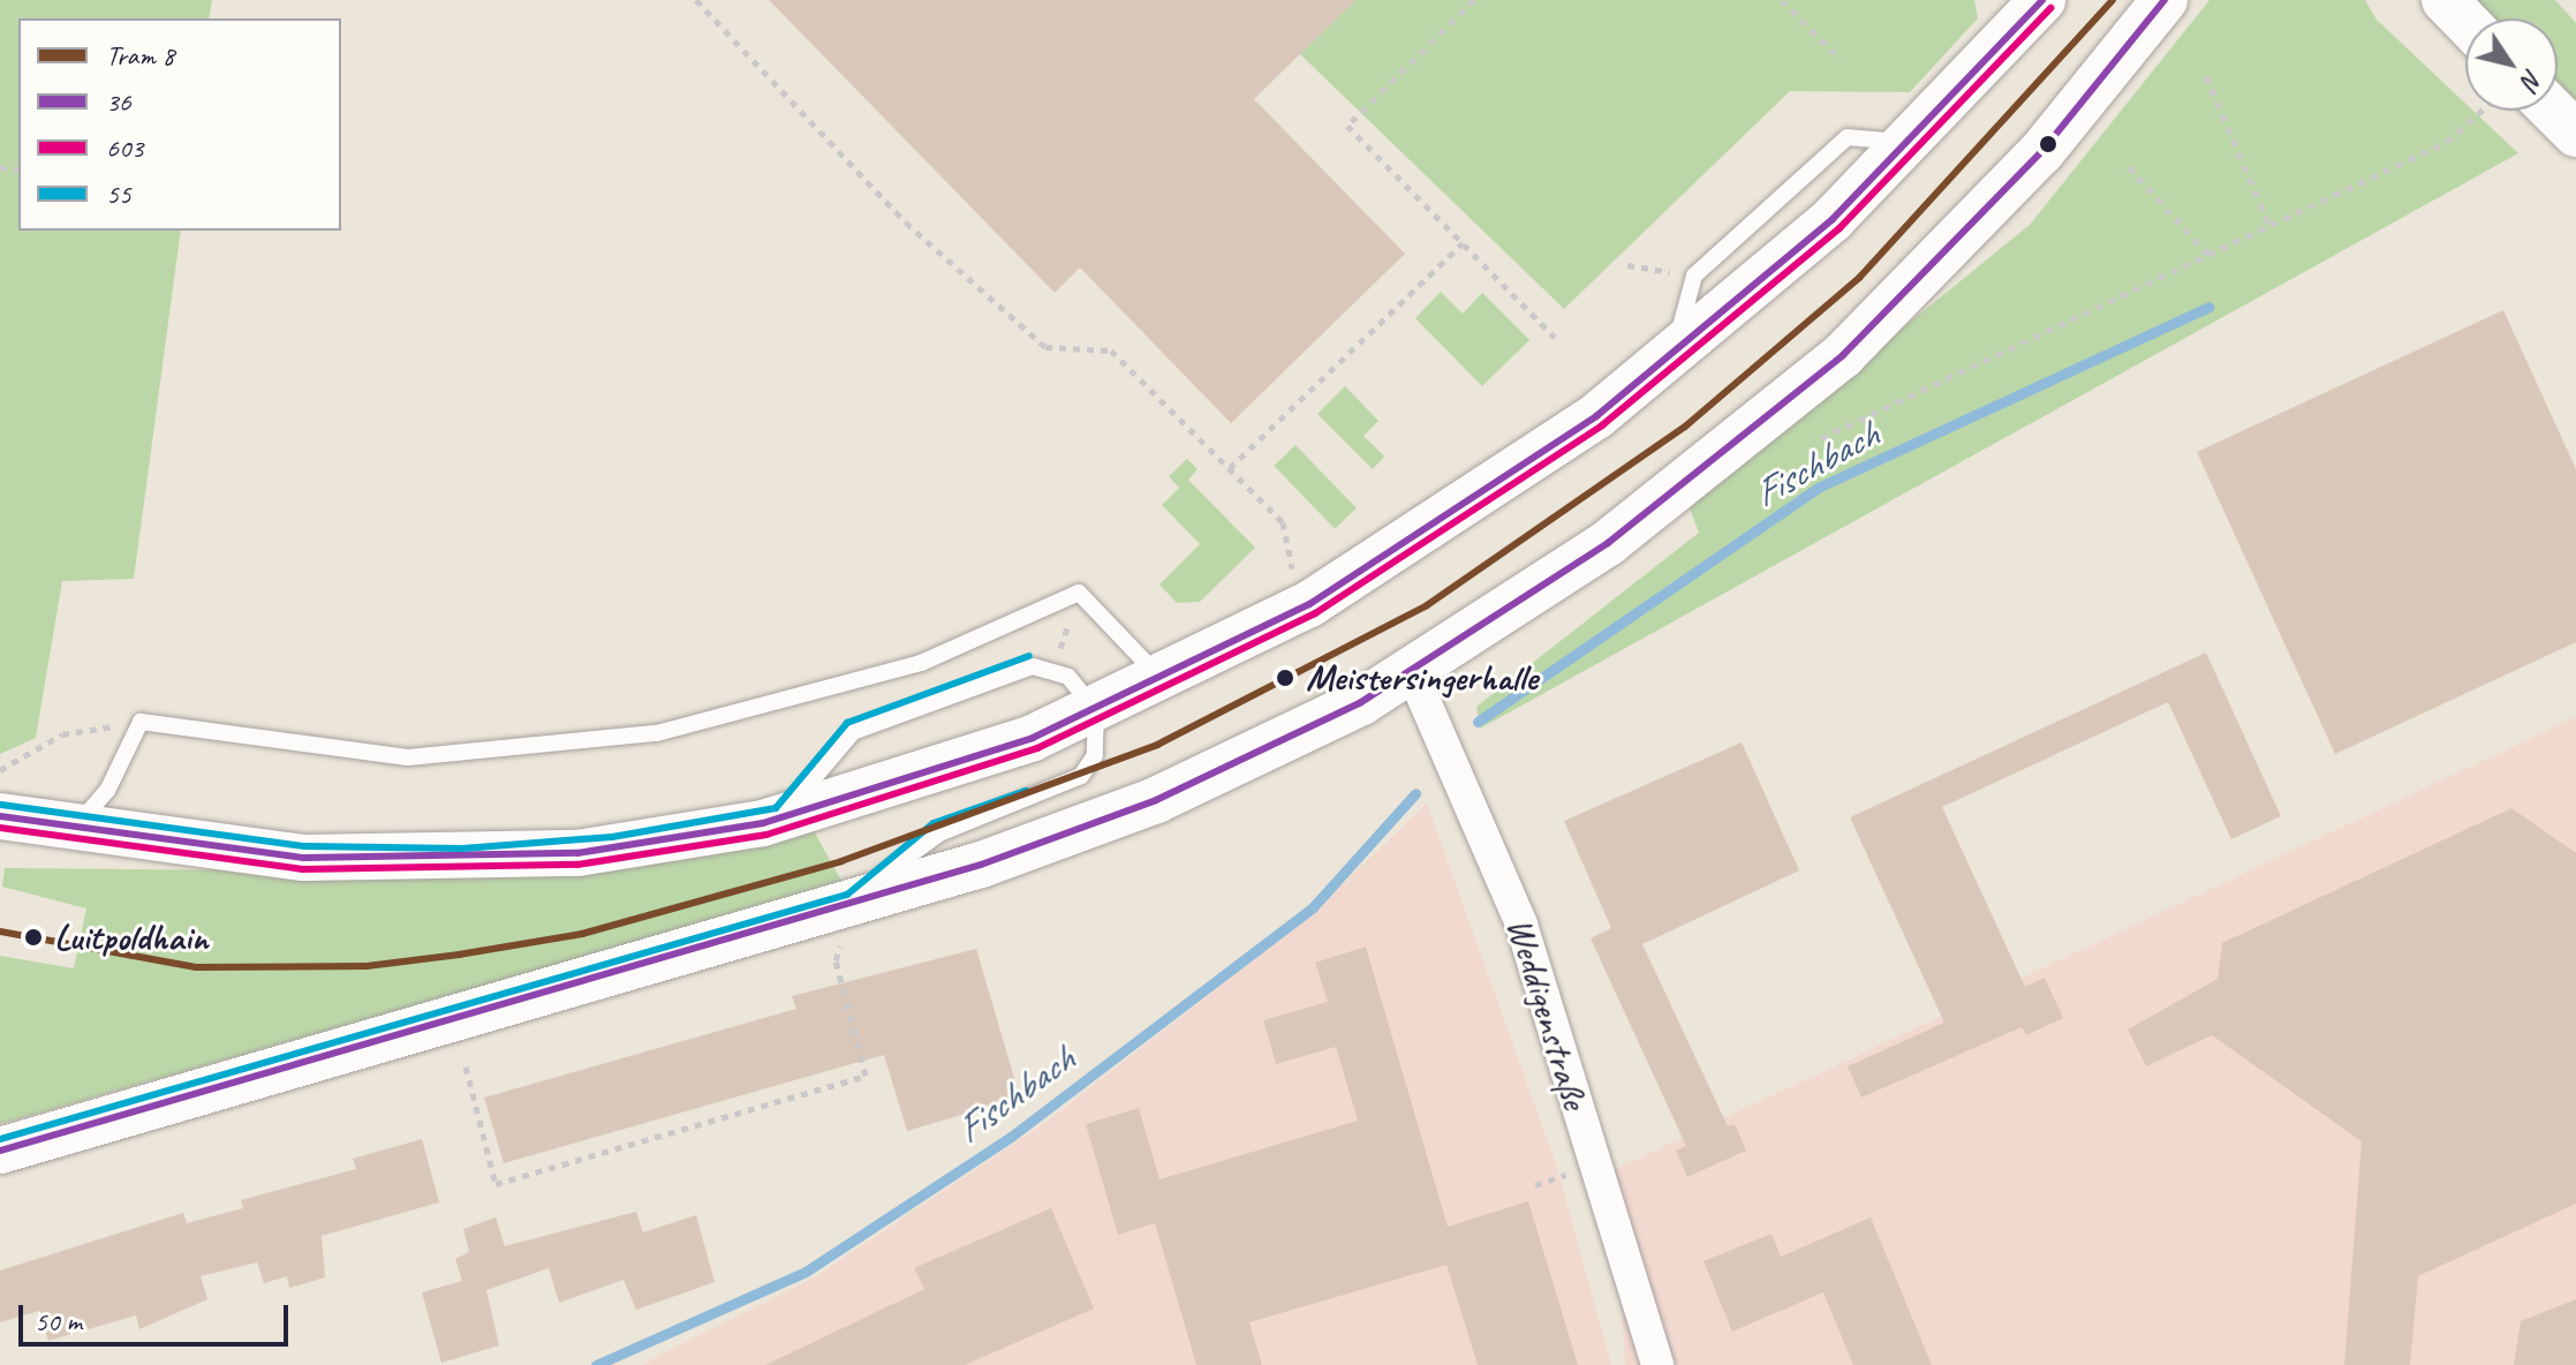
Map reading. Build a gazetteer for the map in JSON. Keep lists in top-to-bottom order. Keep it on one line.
{"streets":{"street":["Weddigenstraße"]},"water":["Fischbach"],"places":["Meistersingerhalle","Luitpoldhain"],"lines":["tram line 8","transit line 36","transit line 603","transit line 55"],"legend":["Tram 8","36","603","55"],"scale_bar":"50 m","north":"bottom right"}
